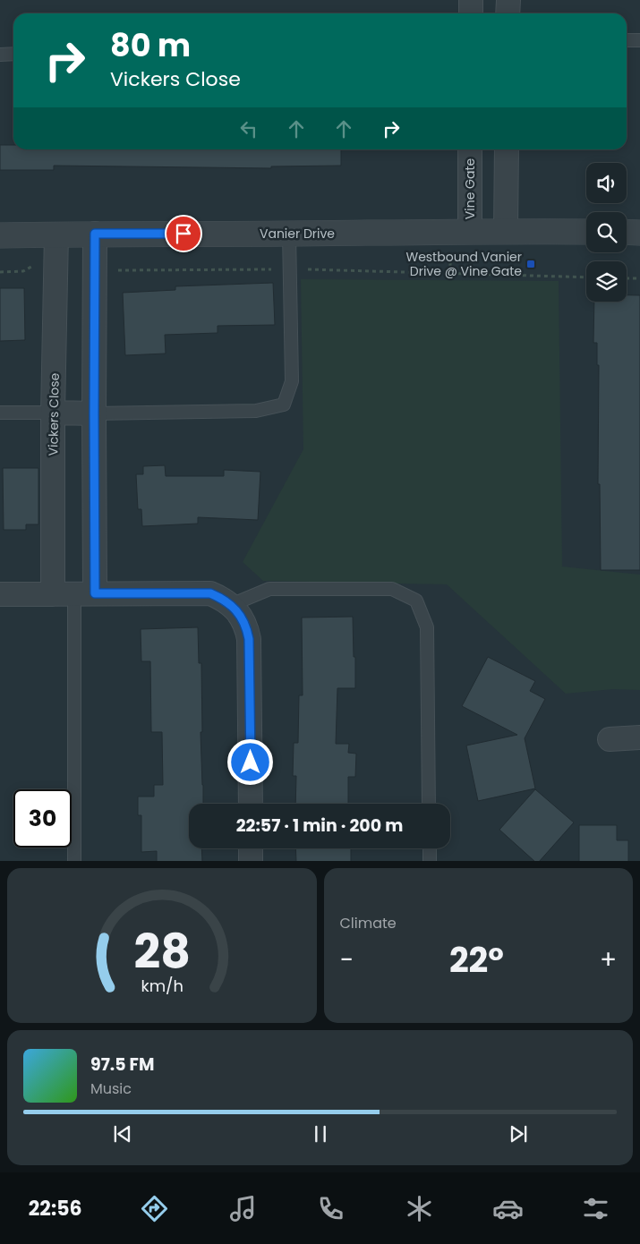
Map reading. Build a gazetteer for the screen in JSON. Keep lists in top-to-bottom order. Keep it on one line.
{"streets":{"street":["Vine Gate","Vanier Drive","Vickers Close"]},"crossings":[["Vine Gate","Vanier Drive"],["Vanier Drive","Vickers Close"]],"places":{"transit":["Westbound Vanier Drive @ Vine Gate"]},"page":{"turn":["80 m","Vickers Close"],"limit":"30","trip":"22:57 · 1 min · 200 m","tile":"Climate","heat":["−","22°","+"],"song":["97.5 FM","Music"],"tabs":"22:56","gauge":["28","km/h"]}}
